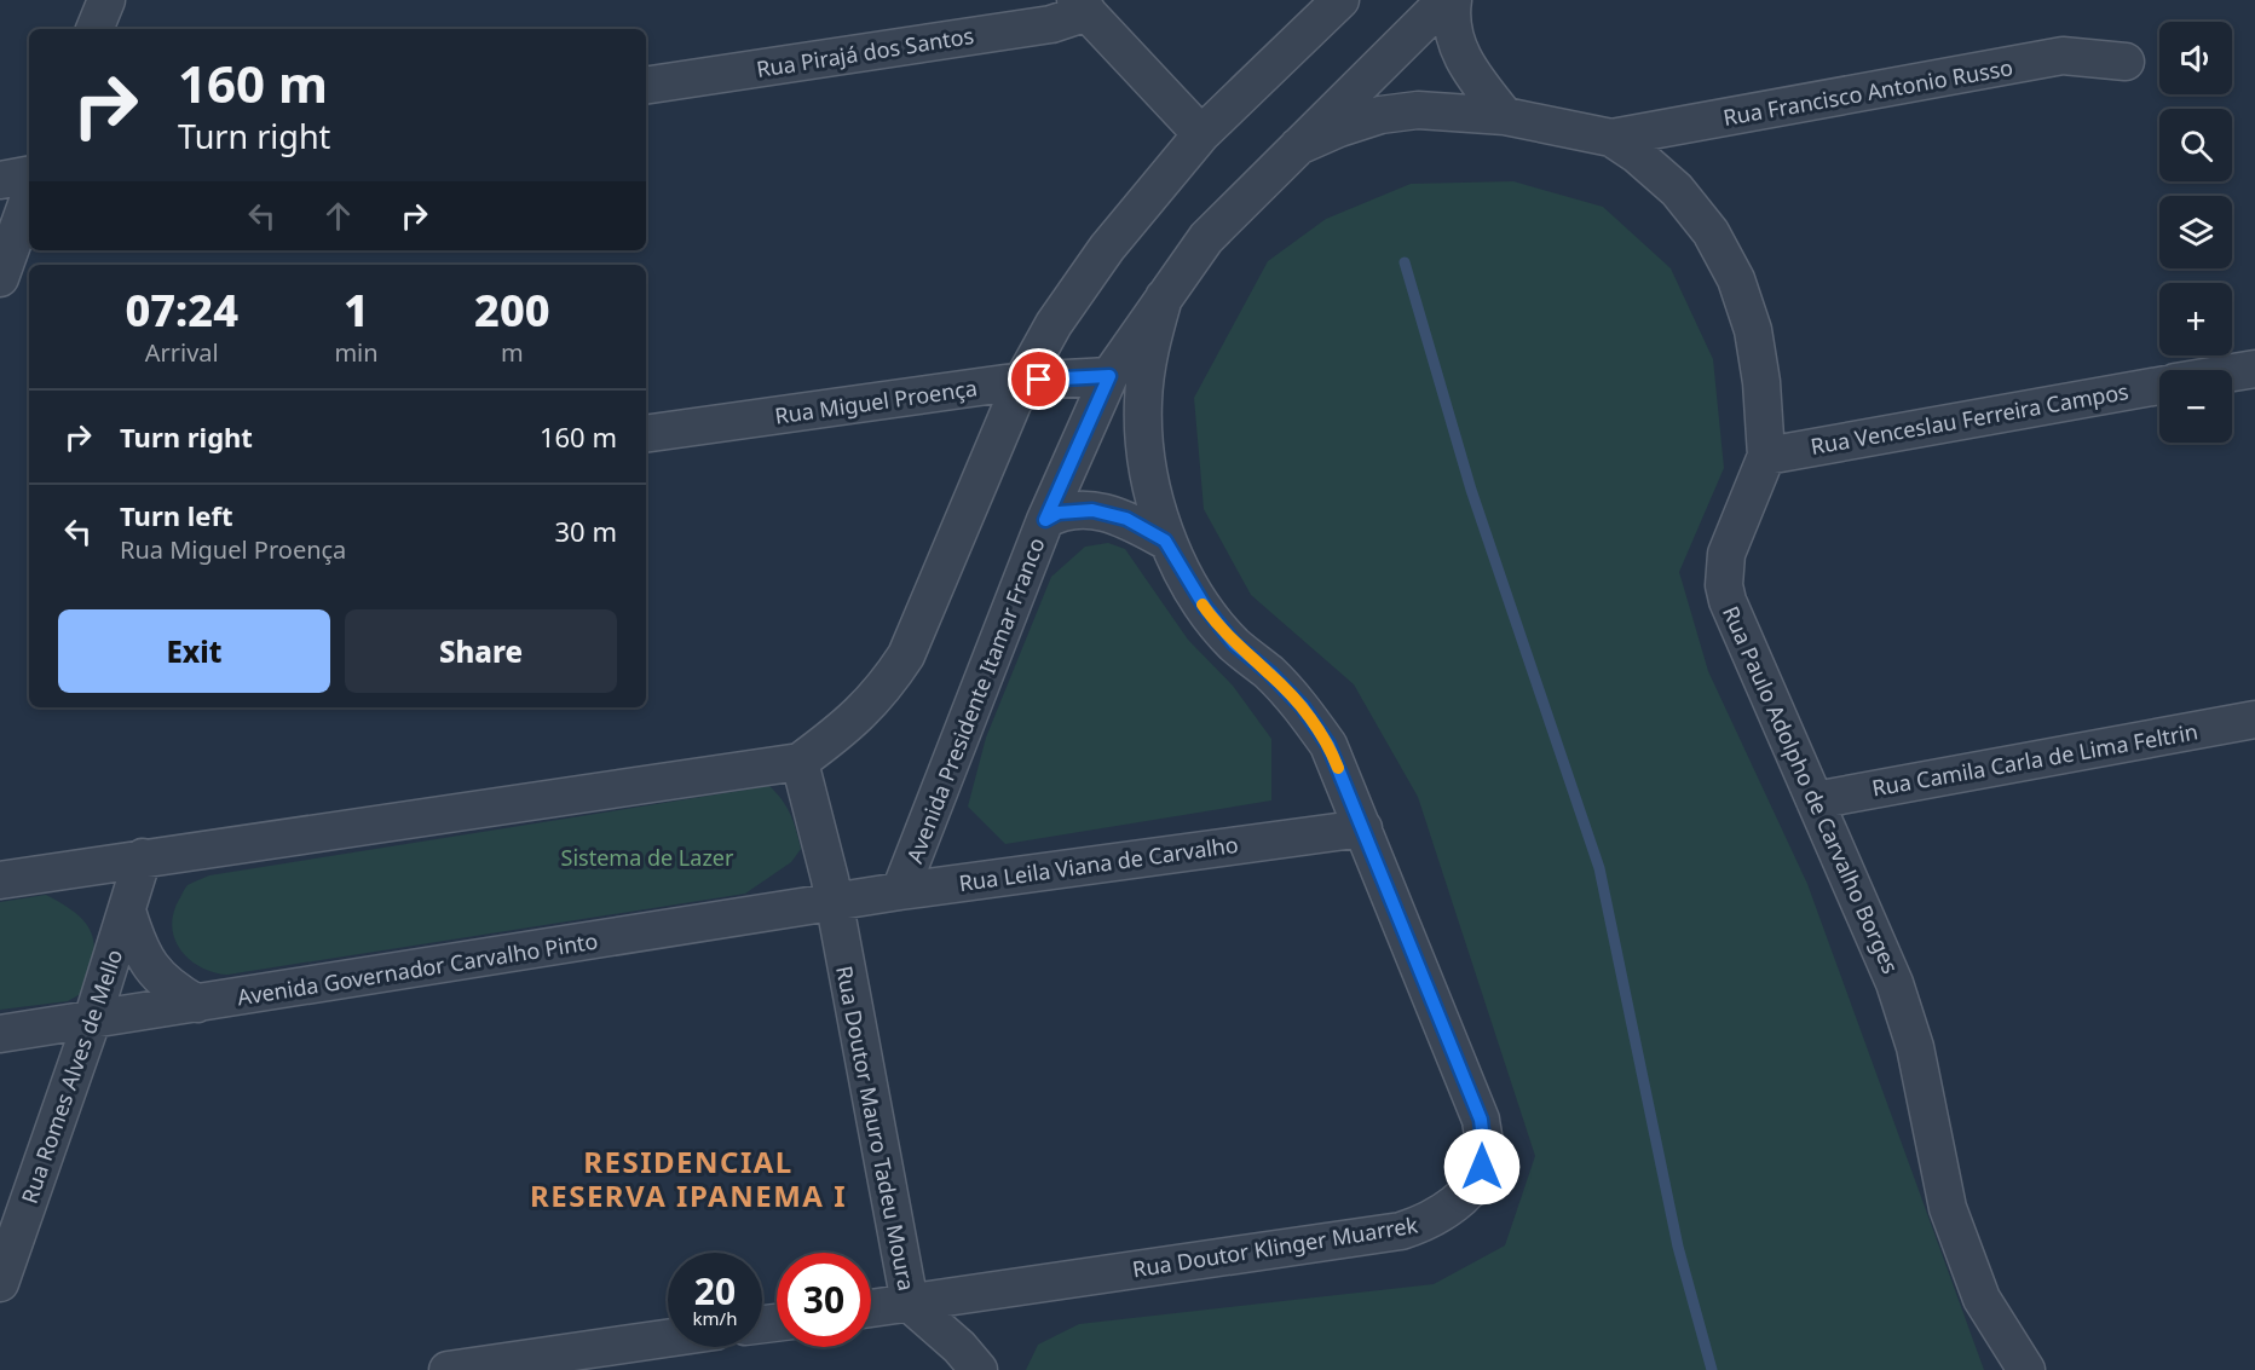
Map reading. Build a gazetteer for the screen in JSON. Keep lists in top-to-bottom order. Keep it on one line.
{"streets":{"street":["Rua Pirajá dos Santos","Rua Francisco Antonio Russo","Rua Miguel Proença","Rua Venceslau Ferreira Campos","Avenida Presidente Itamar Franco","Rua Camila Carla de Lima Feltrin","Rua Paulo Adolpho de Carvalho Borges","Rua Leila Viana de Carvalho","Avenida Governador Carvalho Pinto","Rua Romes Alves de Mello","Rua Doutor Mauro Tadeu Moura","Rua Doutor Klinger Muarrek"]},"crossings":[["Rua Francisco Antonio Russo","Rua Paulo Adolpho de Carvalho Borges"],["Rua Miguel Proença","Avenida Presidente Itamar Franco"],["Rua Venceslau Ferreira Campos","Rua Paulo Adolpho de Carvalho Borges"],["Avenida Presidente Itamar Franco","Rua Paulo Adolpho de Carvalho Borges"],["Avenida Presidente Itamar Franco","Rua Leila Viana de Carvalho"],["Avenida Presidente Itamar Franco","Rua Doutor Klinger Muarrek"],["Rua Camila Carla de Lima Feltrin","Rua Paulo Adolpho de Carvalho Borges"],["Rua Leila Viana de Carvalho","Avenida Governador Carvalho Pinto"],["Rua Leila Viana de Carvalho","Rua Doutor Mauro Tadeu Moura"],["Rua Leila Viana de Carvalho","Rua Doutor Klinger Muarrek"],["Avenida Governador Carvalho Pinto","Rua Romes Alves de Mello"],["Avenida Governador Carvalho Pinto","Rua Doutor Mauro Tadeu Moura"],["Rua Doutor Mauro Tadeu Moura","Rua Doutor Klinger Muarrek"]],"districts":["RESIDENCIAL RESERVA IPANEMA I"],"parks":["Sistema de Lazer"],"page":{"map_buttons":["+","−"],"turn":["160 m","Turn right"],"eta":["07:24","Arrival","1","min","200","m"],"list":[{"name":"Turn right","value":"160 m"},{"name":"Turn left","note":"Rua Miguel Proença","value":"30 m"}],"buttons":["Exit","Share"],"speed":"20 km/h","limit":"30"}}
